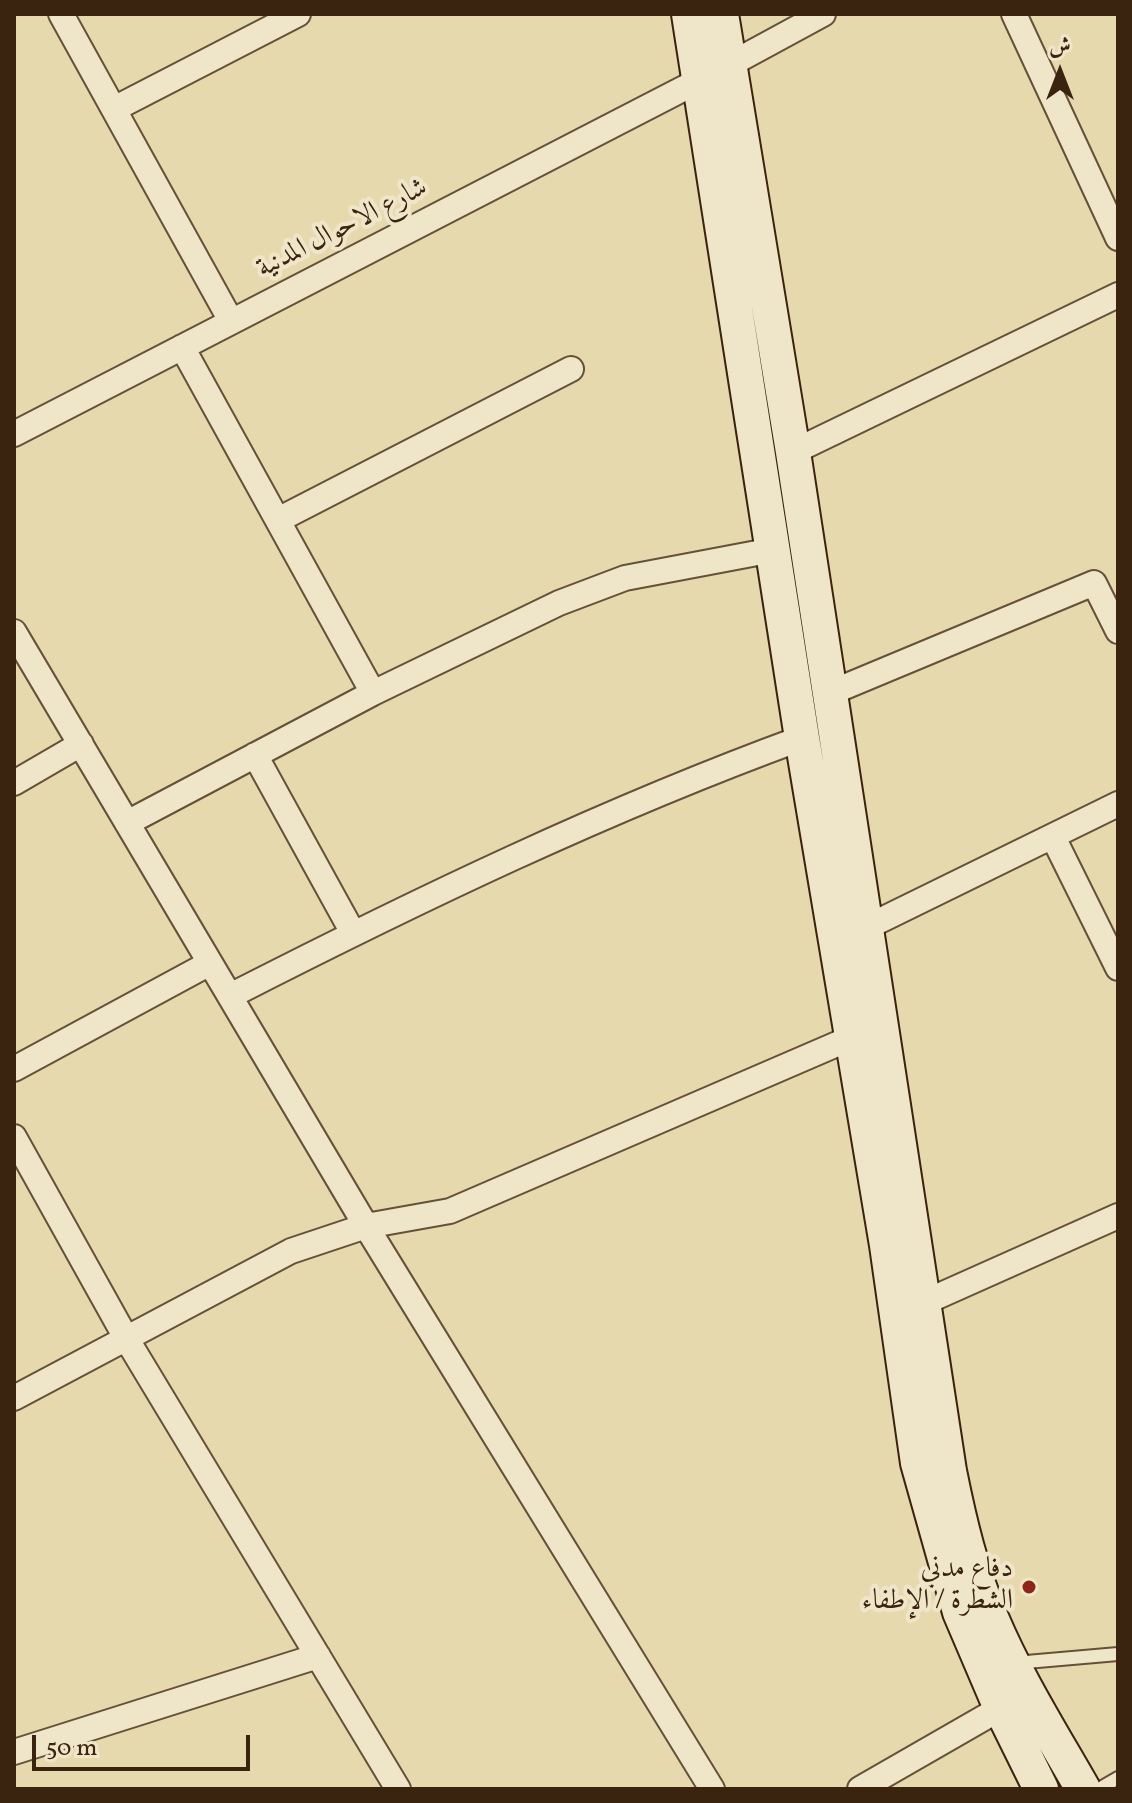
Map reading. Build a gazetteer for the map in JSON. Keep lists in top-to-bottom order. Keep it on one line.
{"streets":{"street":["شارع الاحوال المدنية"]},"places":["دفاع مدني الشطرة / الإطفاء"],"scale_bar":"50 m","north":"top"}
